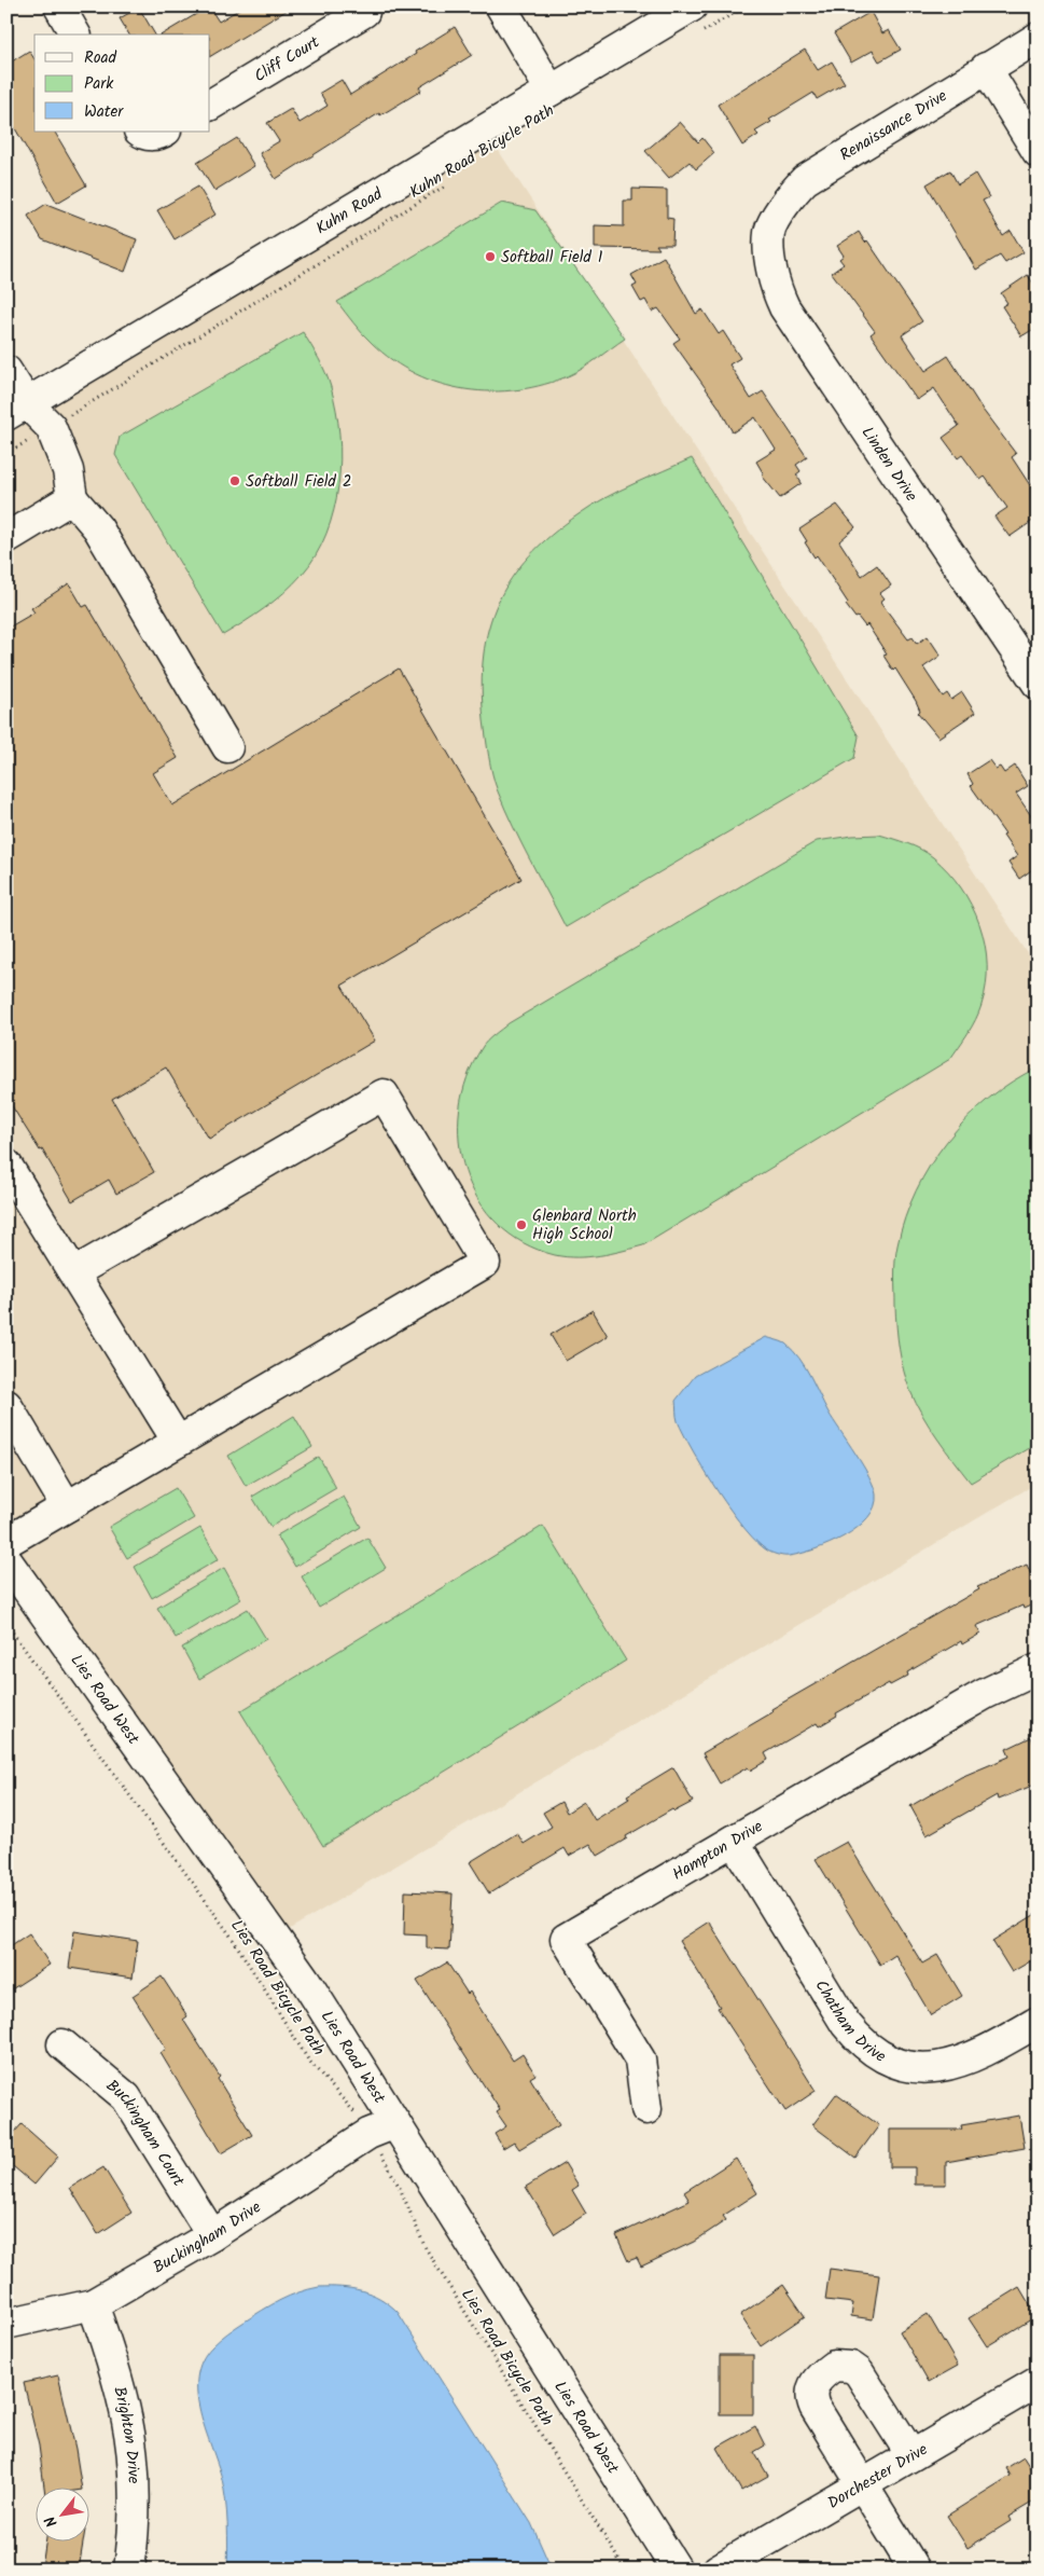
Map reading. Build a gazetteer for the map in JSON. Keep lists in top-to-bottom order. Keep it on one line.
{"streets":{"street":["Cliff Court","Renaissance Drive","Kuhn Road","Linden Drive","Lies Road West","Hampton Drive","Chatham Drive","Buckingham Court","Buckingham Drive","Brighton Drive","Dorchester Drive"],"path":["Kuhn Road Bicycle Path","Lies Road Bicycle Path"]},"crossings":[["Renaissance Drive","Linden Drive"],["Lies Road West","Lies Road Bicycle Path"],["Lies Road West","Buckingham Drive"],["Hampton Drive","Chatham Drive"],["Lies Road Bicycle Path","Buckingham Drive"],["Buckingham Court","Buckingham Drive"],["Buckingham Drive","Brighton Drive"]],"places":["Softball Field 1","Softball Field 2","Glenbard North High School"],"legend":["Road","Park","Water"],"north":"bottom left"}
